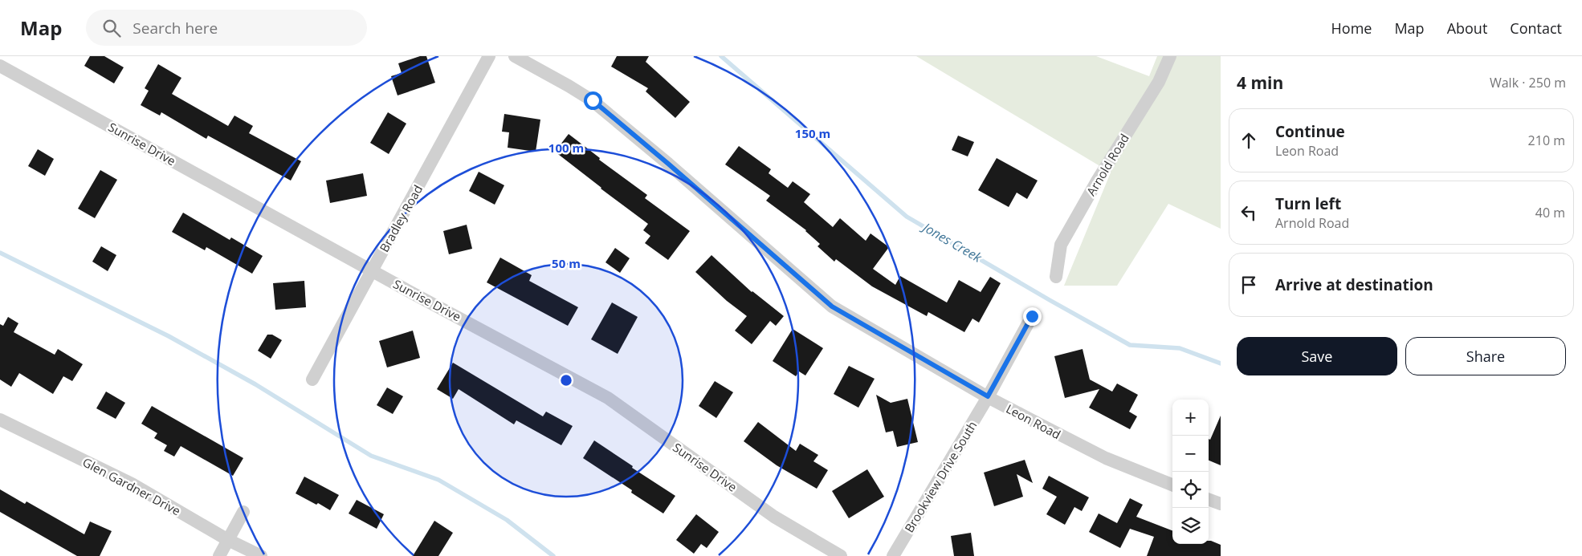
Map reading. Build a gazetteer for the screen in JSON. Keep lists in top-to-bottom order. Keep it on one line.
{"streets":{"street":["Sunrise Drive","Arnold Road","Bradley Road","Leon Road","Brookview Drive South","Glen Gardner Drive"]},"crossings":[["Sunrise Drive","Bradley Road"],["Leon Road","Brookview Drive South"]],"water":["Jones Creek"],"page":{"header":"Map","search":"Search here","nav":["Home","Map","About","Contact"],"heading":["4 min","Walk · 250 m"],"list":[["Continue","Leon Road","210 m"],["Turn left","Arnold Road","40 m"],"Arrive at destination"],"buttons":["Save","Share"],"map_buttons":["+","−"]},"rings":["150 m","100 m","50 m"]}
